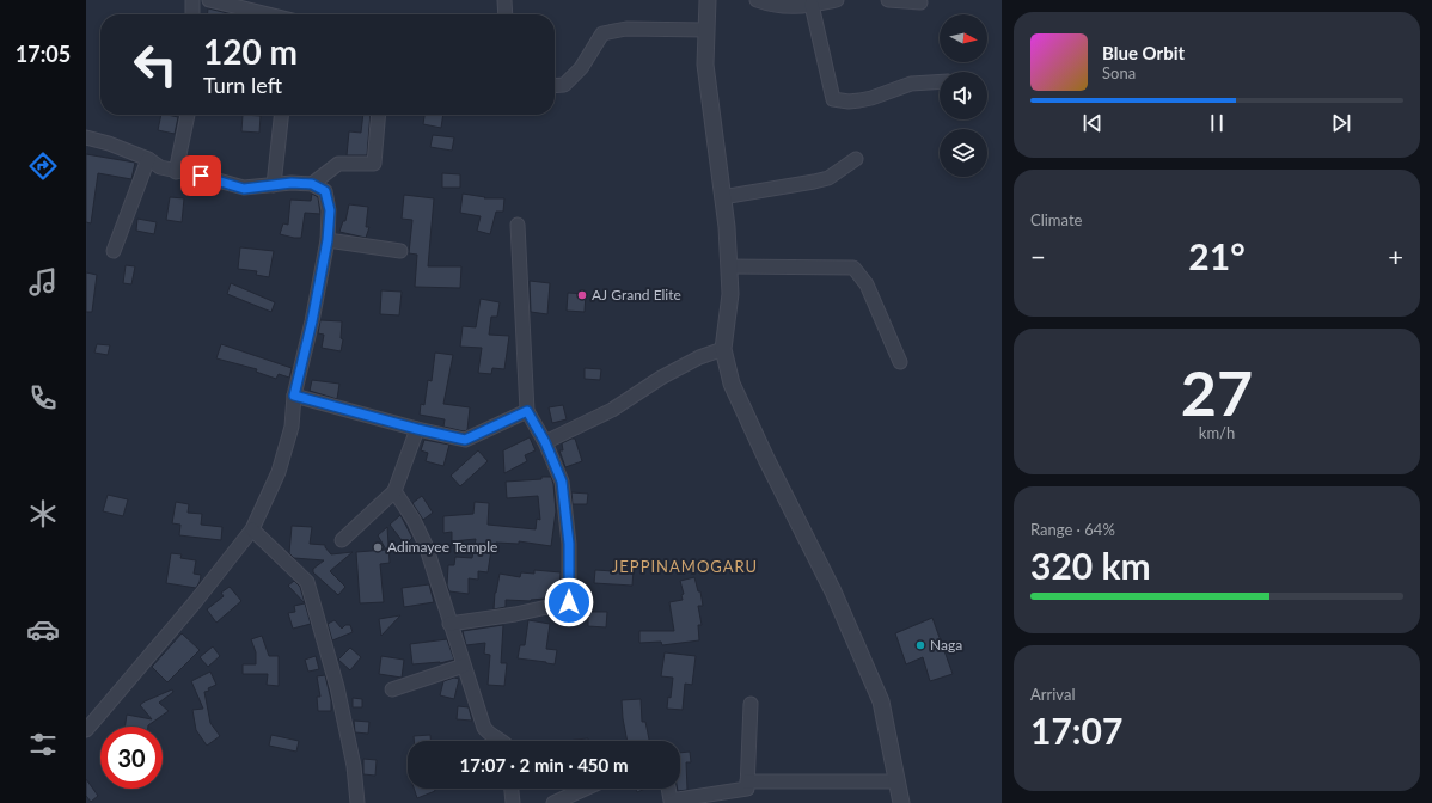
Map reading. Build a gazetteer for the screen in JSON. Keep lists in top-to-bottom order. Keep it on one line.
{"districts":["JEPPINAMOGARU"],"places":["AJ Grand Elite","Adimayee Temple","Naga"],"north":"right","page":{"tabs":"17:05","turn":["120 m","Turn left"],"song":["Blue Orbit","Sona"],"tile":["Climate",["27","km/h"],["Range · 64%","320 km"],["Arrival","17:07"]],"heat":["−","21°","+"],"limit":"30","trip":"17:07 · 2 min · 450 m"}}
